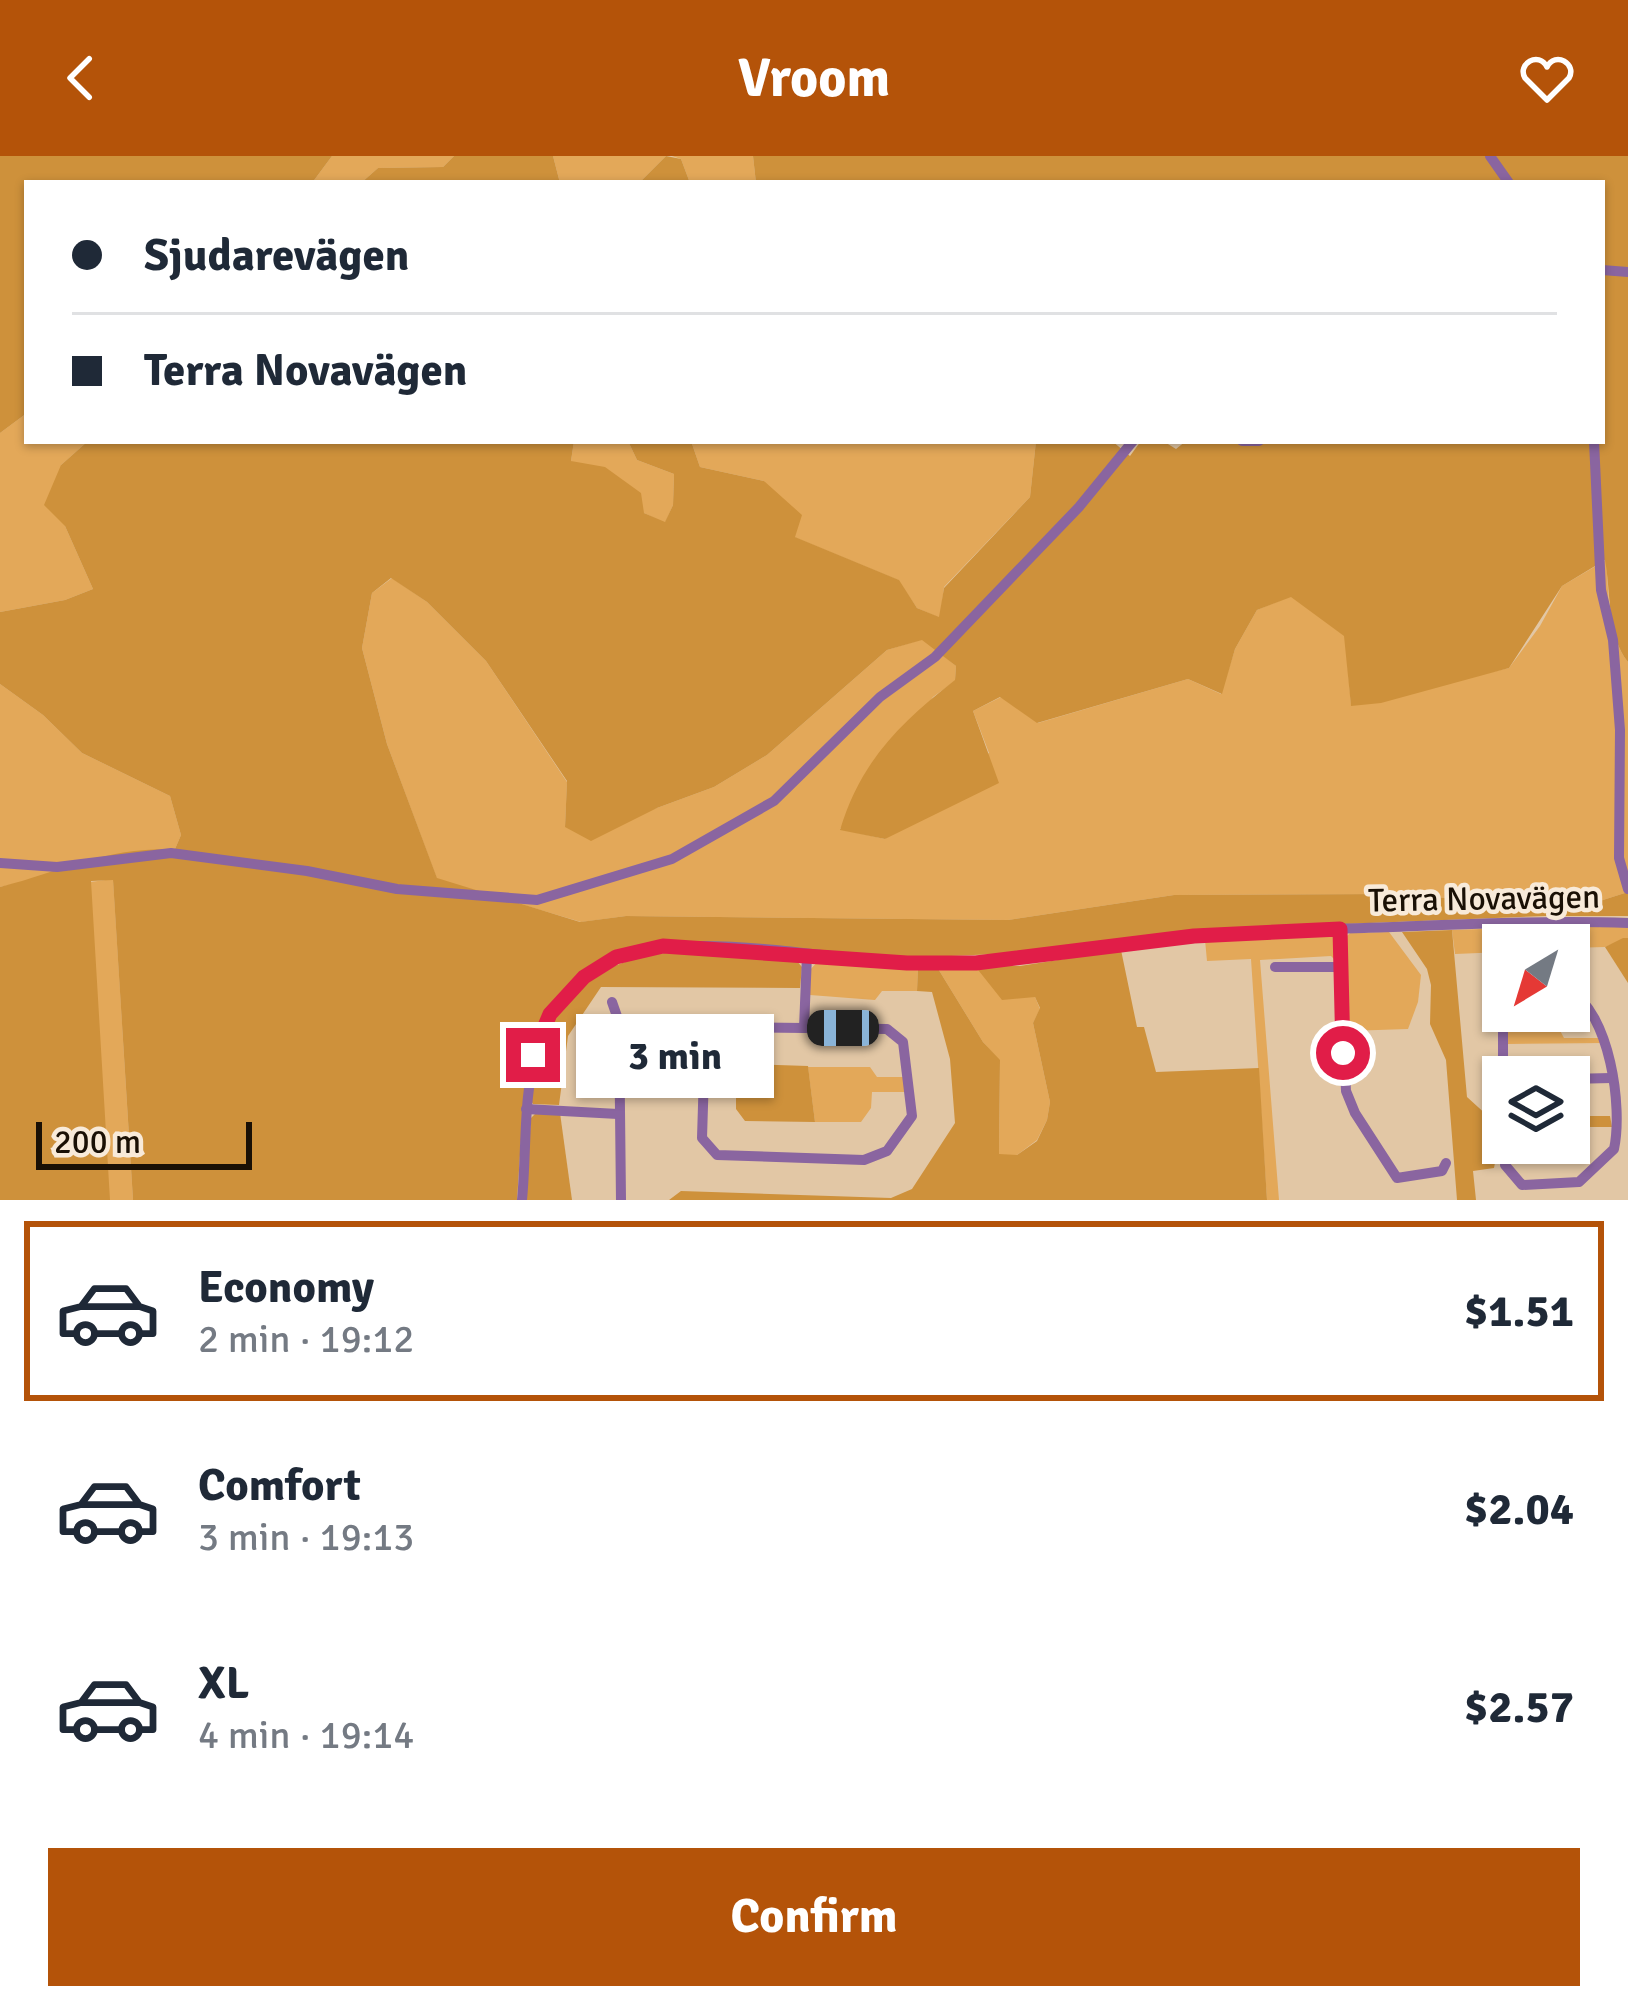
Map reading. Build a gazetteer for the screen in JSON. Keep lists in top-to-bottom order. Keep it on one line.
{"streets":{"street":["Terra Novavägen"]},"scale_bar":"200 m","north":"bottom left","page":{"header":"Vroom","banner":["Sjudarevägen","Terra Novavägen"],"bubble":"3 min","scale":"200 m","list":[{"name":"Economy","note":"2 min · 19:12","value":"$1.51"},{"name":"Comfort","note":"3 min · 19:13","value":"$2.04"},{"name":"XL","note":"4 min · 19:14","value":"$2.57"}],"buttons":"Confirm"}}
